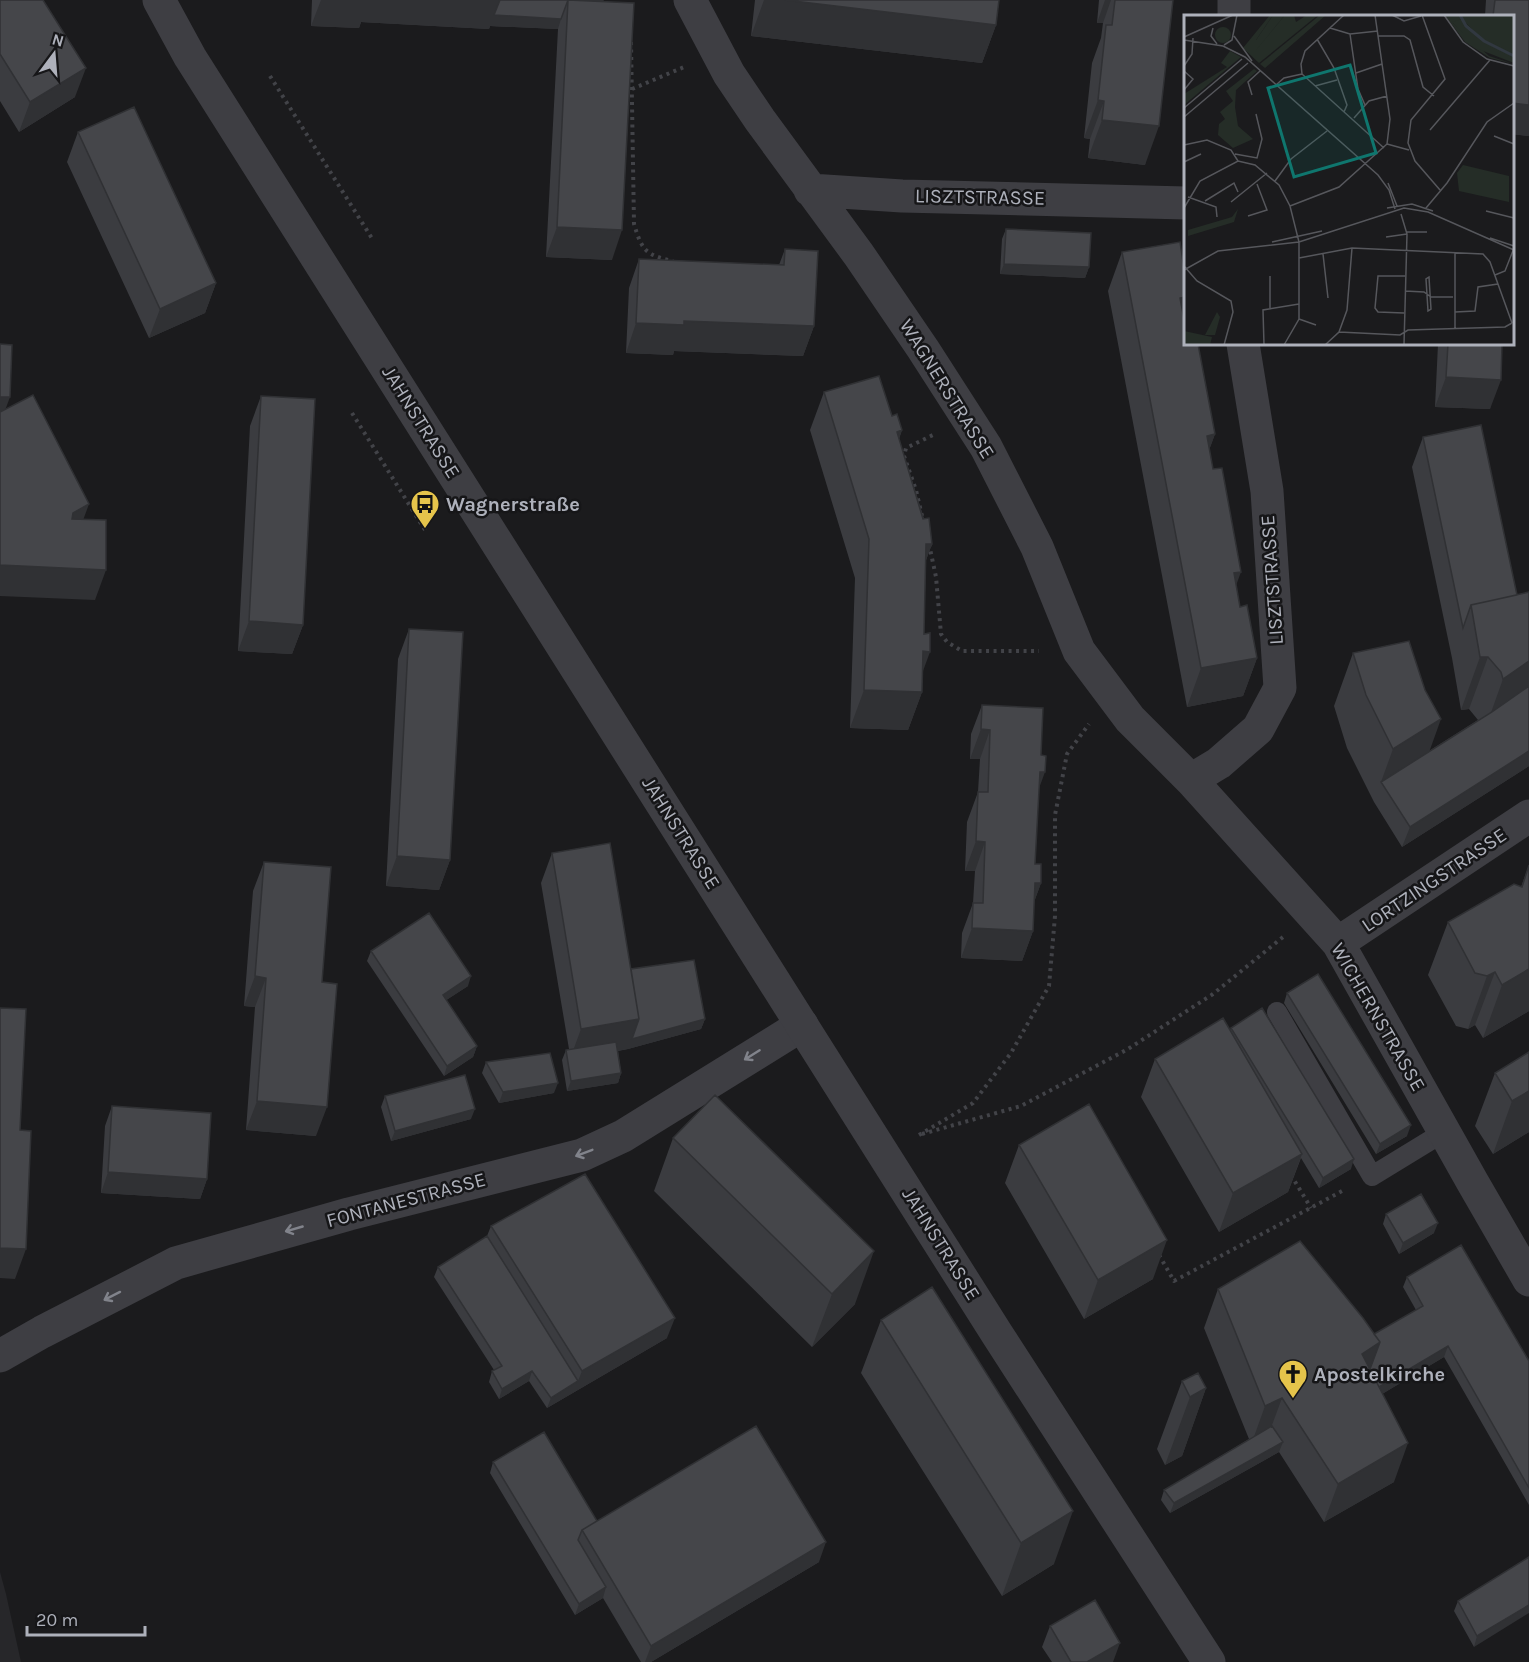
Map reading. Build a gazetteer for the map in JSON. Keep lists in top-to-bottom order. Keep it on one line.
{"streets":{"street":["LISZTSTRASSE","WAGNERSTRASSE","JAHNSTRASSE","LORTZINGSTRASSE","WICHERNSTRASSE","FONTANESTRASSE"]},"crossings":[["LISZTSTRASSE","WAGNERSTRASSE"],["LISZTSTRASSE","WICHERNSTRASSE"],["WAGNERSTRASSE","WICHERNSTRASSE"],["JAHNSTRASSE","FONTANESTRASSE"],["LORTZINGSTRASSE","WICHERNSTRASSE"]],"one_way":["FONTANESTRASSE"],"places":{"bus stop":["Wagnerstraße"],"church":["Apostelkirche"]},"scale_bar":"20 m","north":"top"}
